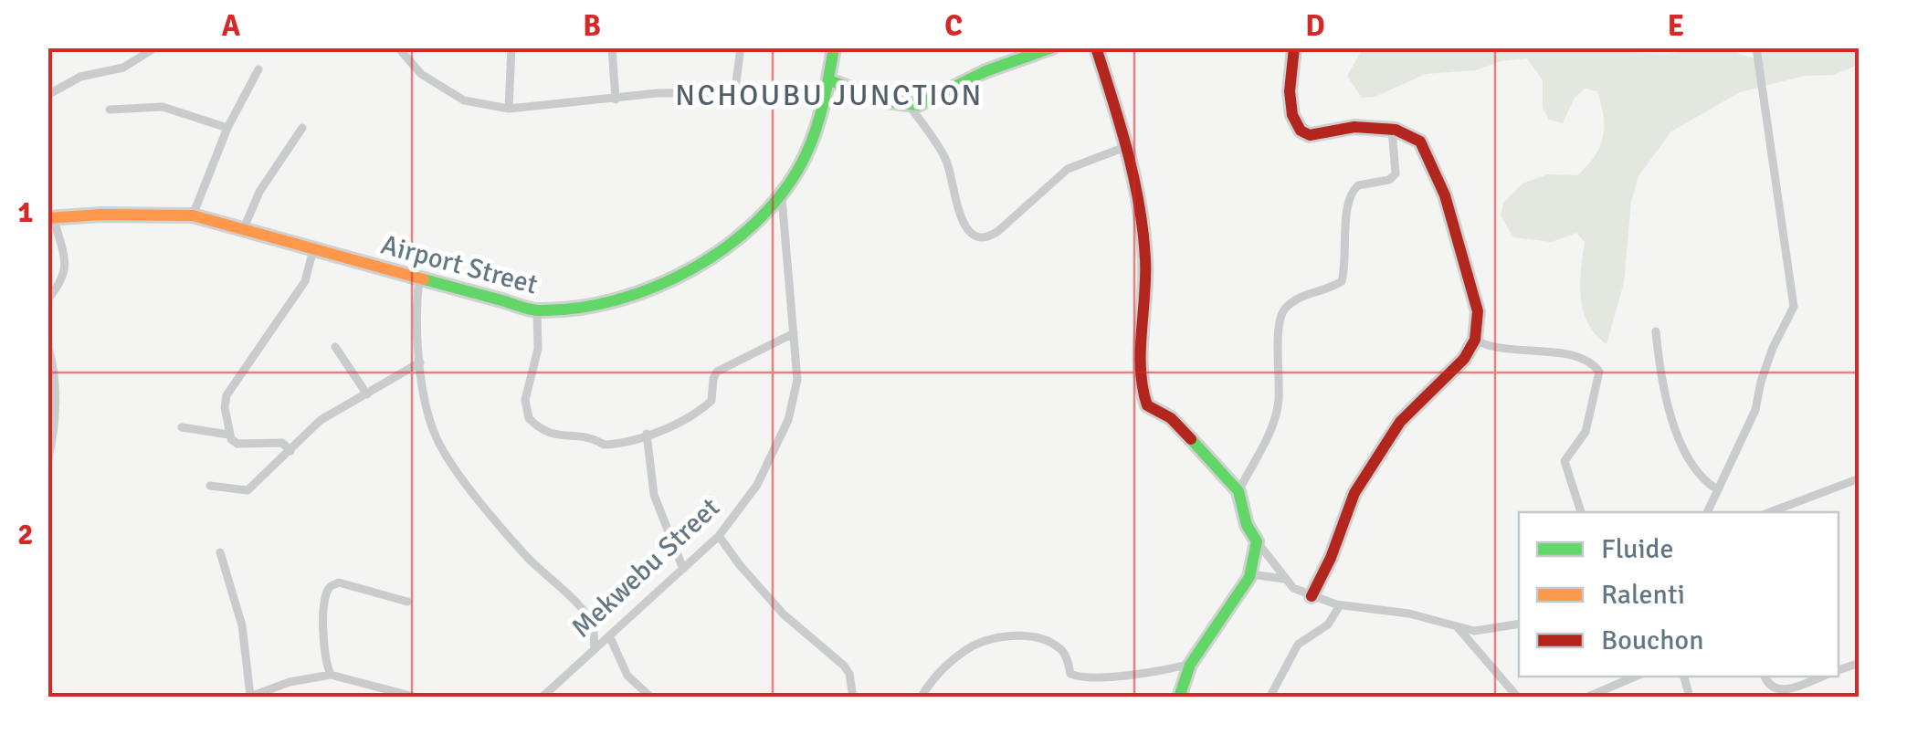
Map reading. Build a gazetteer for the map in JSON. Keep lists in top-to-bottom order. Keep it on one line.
{"streets":{"main road":["Airport Street"],"street":["Mekwebu Street"]},"crossings":[["Airport Street","Mekwebu Street"]],"districts":["NCHOUBU JUNCTION"],"legend":["Fluide","Ralenti","Bouchon"],"grid":{"columns":["A","B","C","D","E"],"rows":["1","2"]}}
